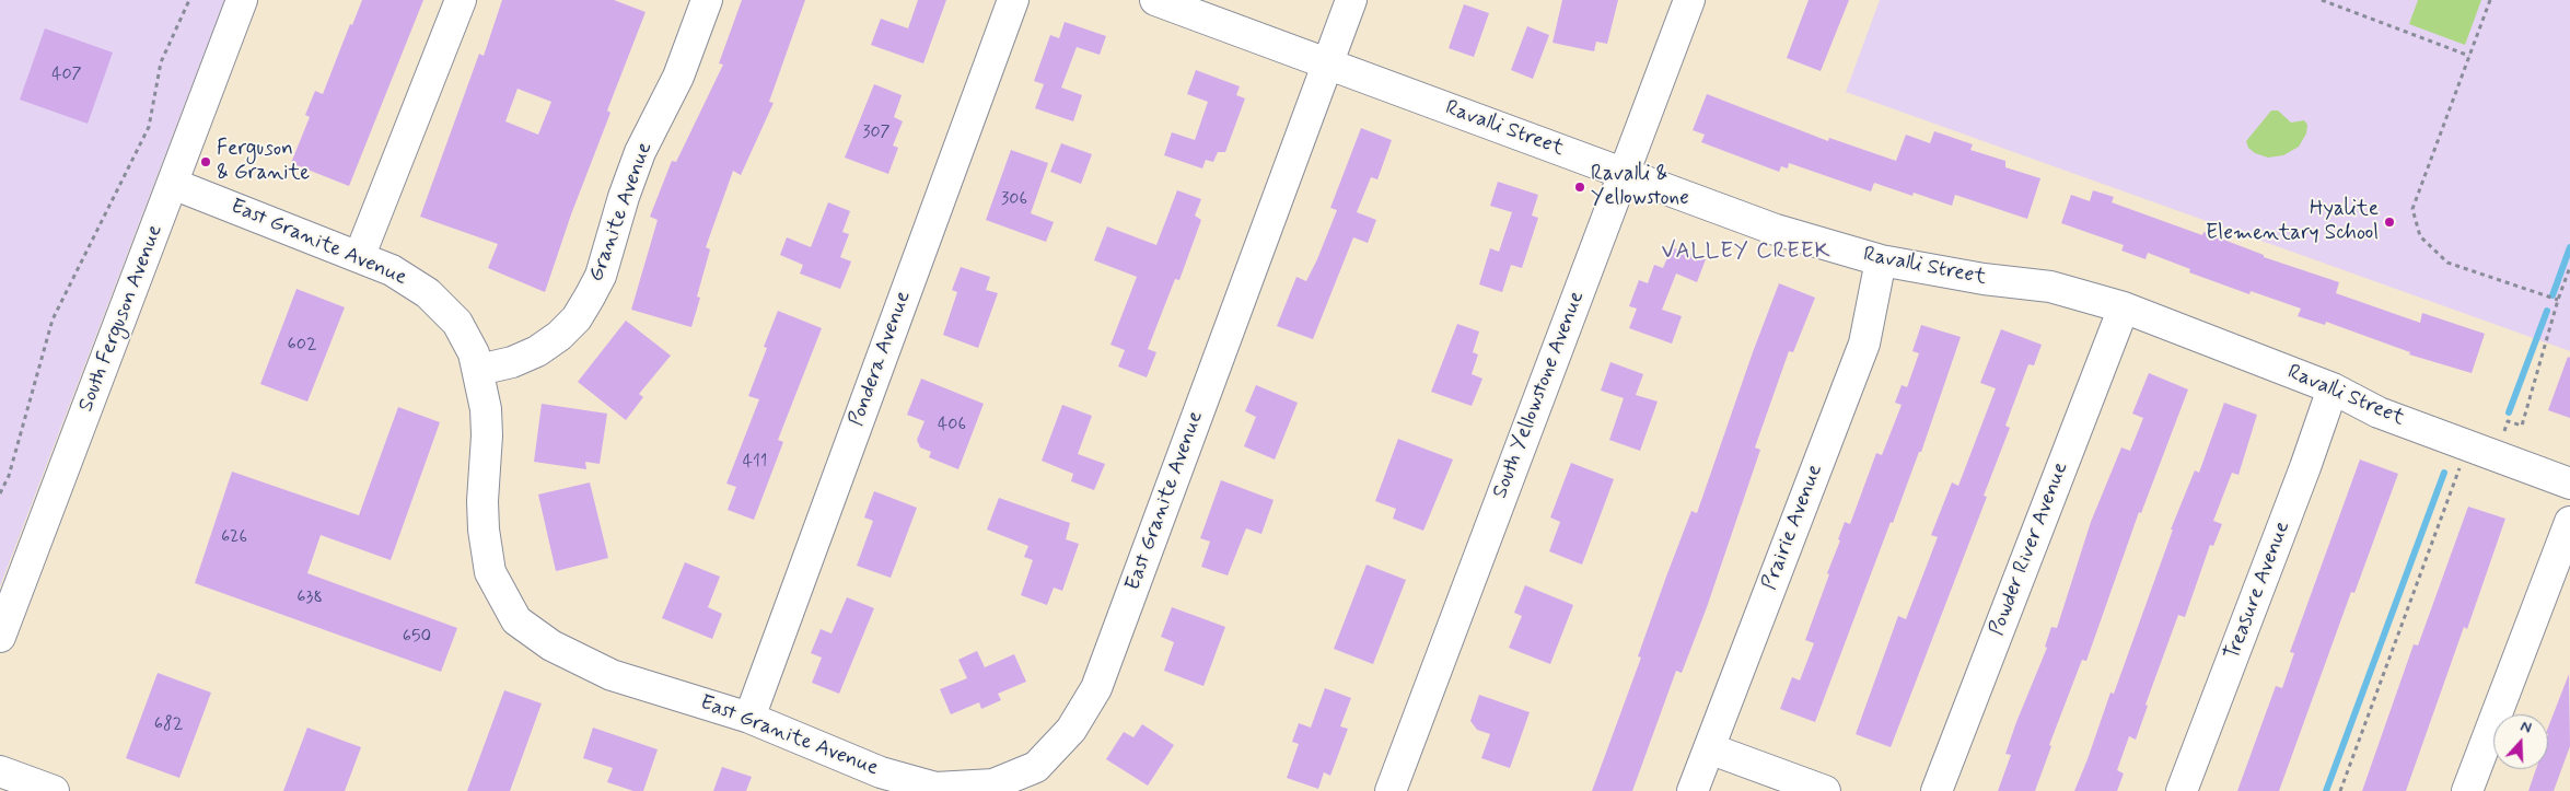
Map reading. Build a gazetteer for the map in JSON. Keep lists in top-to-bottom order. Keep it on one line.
{"streets":{"street":["Ravalli Street","Granite Avenue","East Granite Avenue","South Ferguson Avenue","Pondera Avenue","South Yellowstone Avenue","Prairie Avenue","Powder River Avenue","Treasure Avenue"]},"crossings":[["Ravalli Street","East Granite Avenue"],["Ravalli Street","South Yellowstone Avenue"],["Ravalli Street","Prairie Avenue"],["Ravalli Street","Powder River Avenue"],["Ravalli Street","Treasure Avenue"],["Granite Avenue","East Granite Avenue"],["East Granite Avenue","South Ferguson Avenue"],["East Granite Avenue","Pondera Avenue"]],"districts":["VALLEY CREEK"],"places":["Ferguson & Granite","Ravalli & Yellowstone","Hyalite Elementary School"],"house_numbers":["407","307","306","602","406","411","626","638","650","682"],"north":"top"}
